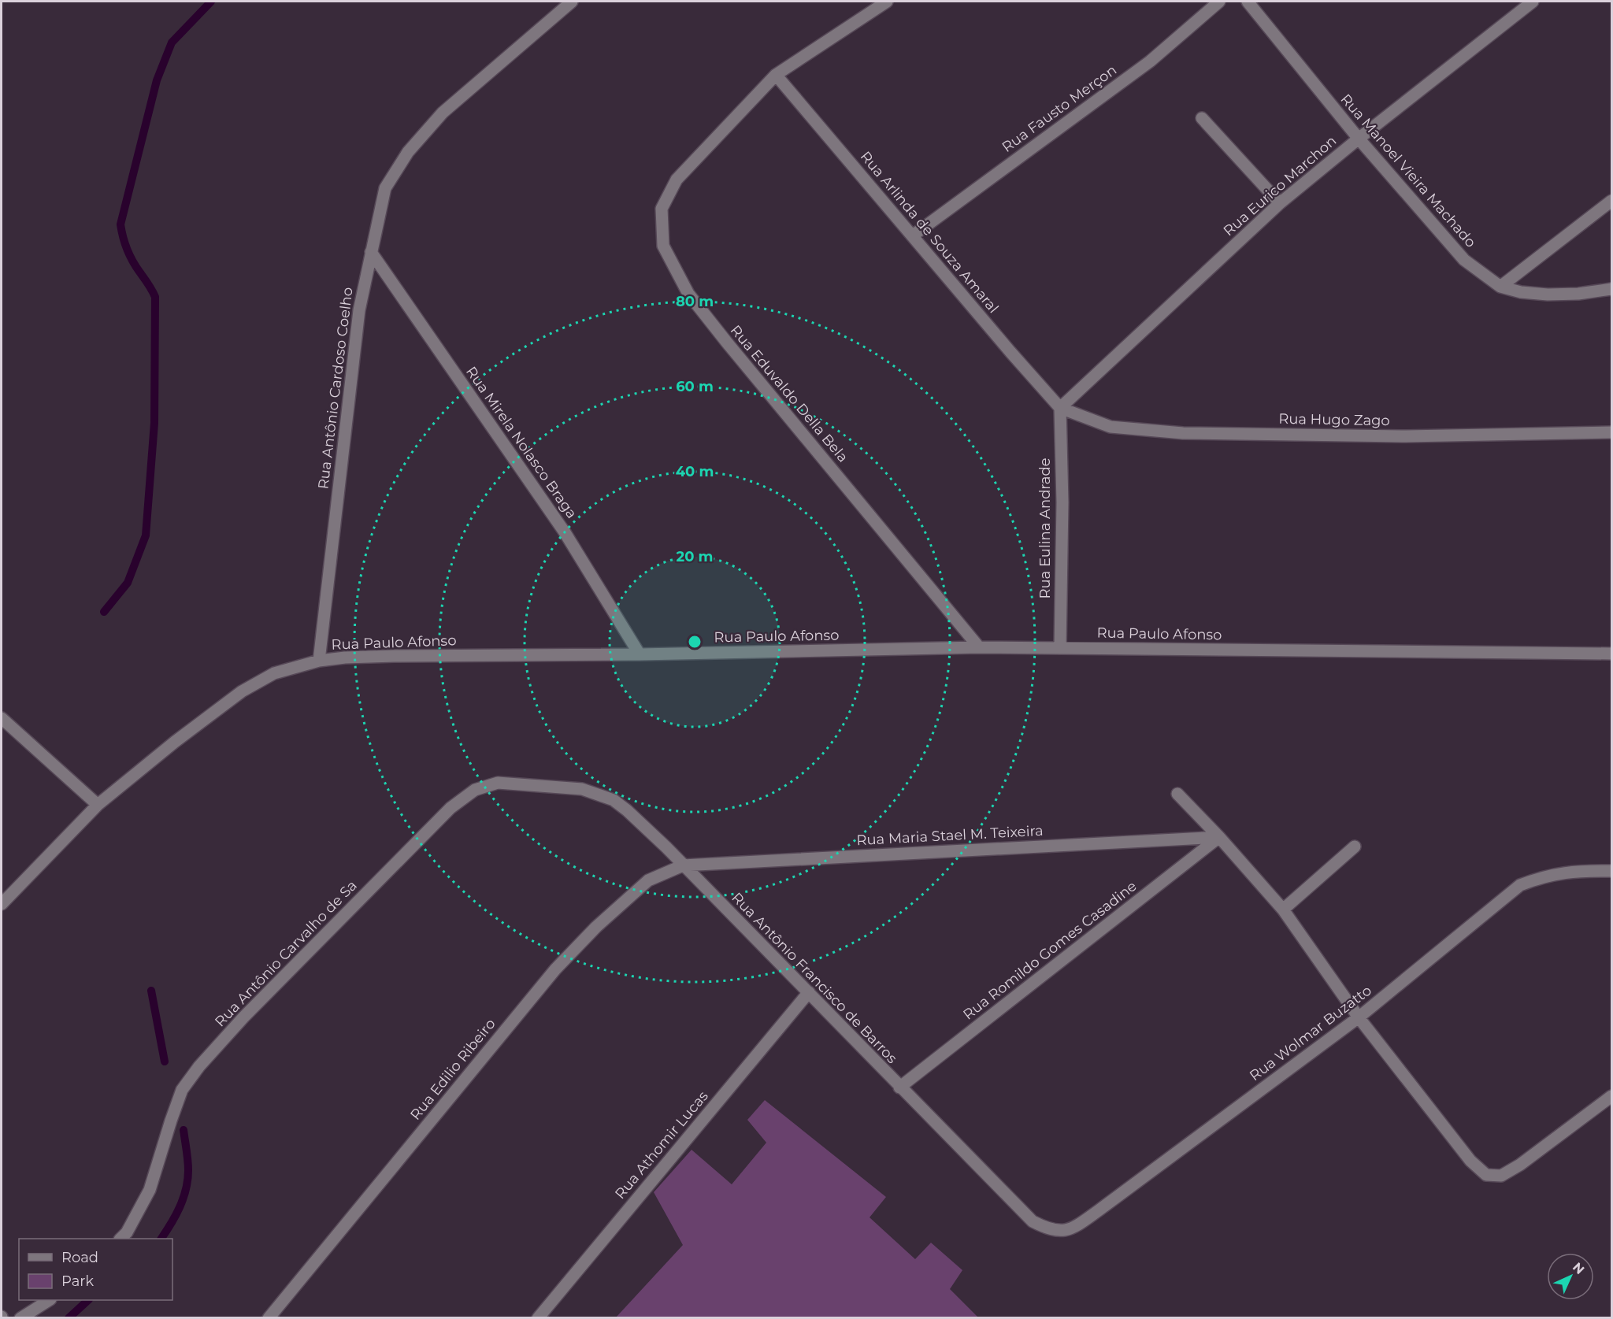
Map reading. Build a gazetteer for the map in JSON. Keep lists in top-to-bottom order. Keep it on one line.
{"streets":{"street":["Rua Fausto Merçon","Rua Manoel Vieira Machado","Rua Eurico Marchon","Rua Arlinda de Souza Amaral","Rua Antônio Cardoso Coelho","Rua Eduvaldo Della Bela","Rua Hugo Zago","Rua Mirela Nolasco Braga","Rua Eulina Andrade","Rua Paulo Afonso","Rua Maria Stael M. Teixeira","Rua Romildo Gomes Casadine","Rua Antônio Carvalho de Sa","Rua Antônio Francisco de Barros","Rua Wolmar Buzatto","Rua Edilio Ribeiro","Rua Athomir Lucas"]},"crossings":[["Rua Fausto Merçon","Rua Arlinda de Souza Amaral"],["Rua Manoel Vieira Machado","Rua Eurico Marchon"],["Rua Eurico Marchon","Rua Arlinda de Souza Amaral"],["Rua Eurico Marchon","Rua Hugo Zago"],["Rua Eurico Marchon","Rua Eulina Andrade"],["Rua Arlinda de Souza Amaral","Rua Eduvaldo Della Bela"],["Rua Arlinda de Souza Amaral","Rua Hugo Zago"],["Rua Arlinda de Souza Amaral","Rua Eulina Andrade"],["Rua Antônio Cardoso Coelho","Rua Mirela Nolasco Braga"],["Rua Antônio Cardoso Coelho","Rua Paulo Afonso"],["Rua Eduvaldo Della Bela","Rua Paulo Afonso"],["Rua Hugo Zago","Rua Eulina Andrade"],["Rua Mirela Nolasco Braga","Rua Paulo Afonso"],["Rua Eulina Andrade","Rua Paulo Afonso"],["Rua Maria Stael M. Teixeira","Rua Romildo Gomes Casadine"],["Rua Maria Stael M. Teixeira","Rua Antônio Francisco de Barros"],["Rua Maria Stael M. Teixeira","Rua Edilio Ribeiro"],["Rua Romildo Gomes Casadine","Rua Antônio Francisco de Barros"],["Rua Antônio Carvalho de Sa","Rua Antônio Francisco de Barros"],["Rua Antônio Francisco de Barros","Rua Wolmar Buzatto"],["Rua Antônio Francisco de Barros","Rua Edilio Ribeiro"],["Rua Antônio Francisco de Barros","Rua Athomir Lucas"]],"legend":["Road","Park"],"north":"top right","rings":["80 m","60 m","40 m","20 m"]}
